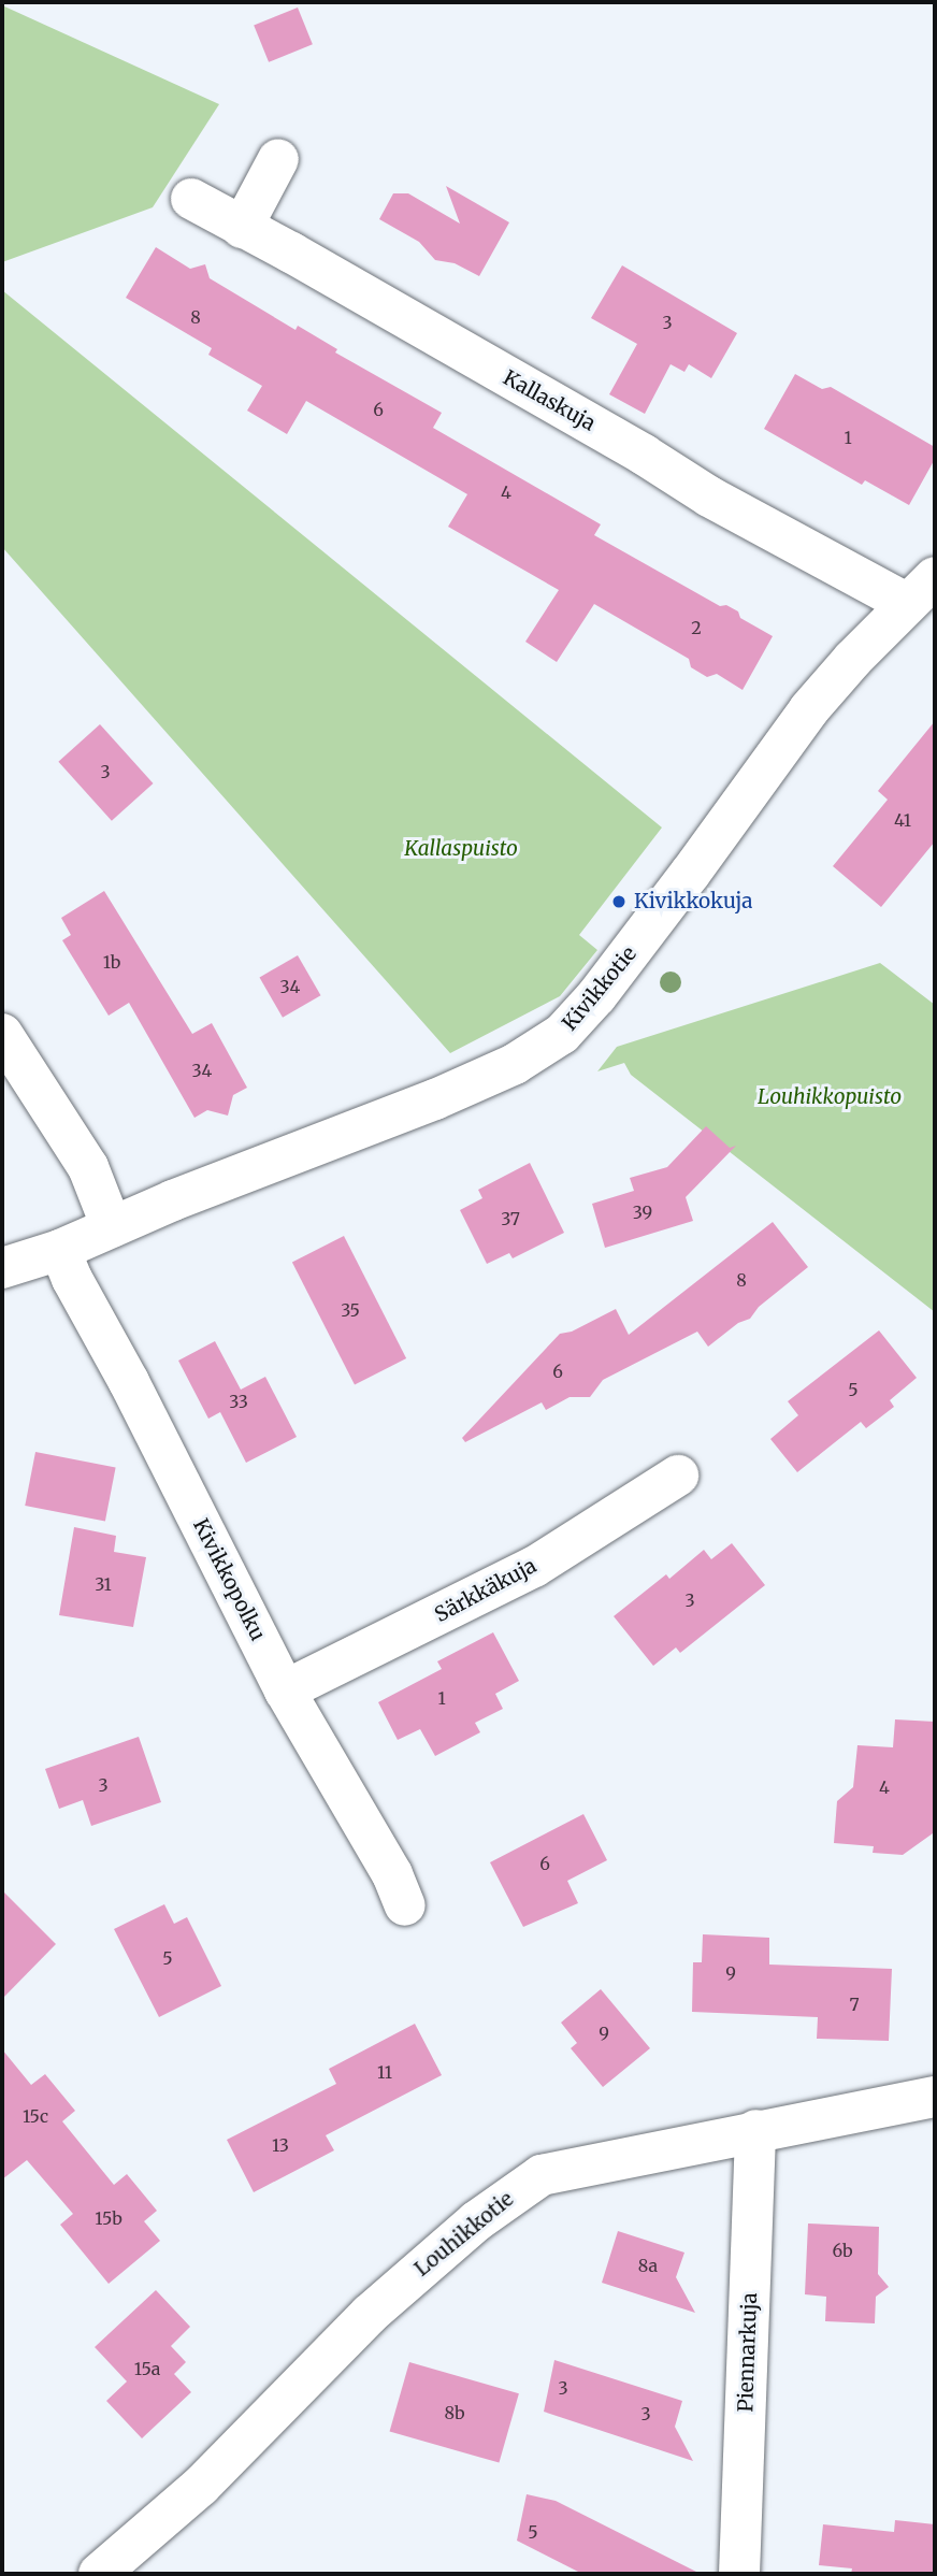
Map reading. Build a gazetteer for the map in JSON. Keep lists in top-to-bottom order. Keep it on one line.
{"streets":{"street":["Kallaskuja","Kivikkotie","Kivikkopolku","Särkkäkuja","Louhikkotie","Piennarkuja"]},"crossings":[["Kallaskuja","Kivikkotie"],["Kivikkotie","Kivikkopolku"],["Kivikkopolku","Särkkäkuja"],["Louhikkotie","Piennarkuja"]],"parks":["Kallaspuisto","Louhikkopuisto"],"places":["Kivikkokuja"],"house_numbers":["8","3","6","1","4","2","3","41","1b","34","34","39","37","8","35","6","5","33","31","3","1","3","4","6","5","9","7","9","11","15c","13","15b","6b","8a","15a","3","8b","3","5"]}
